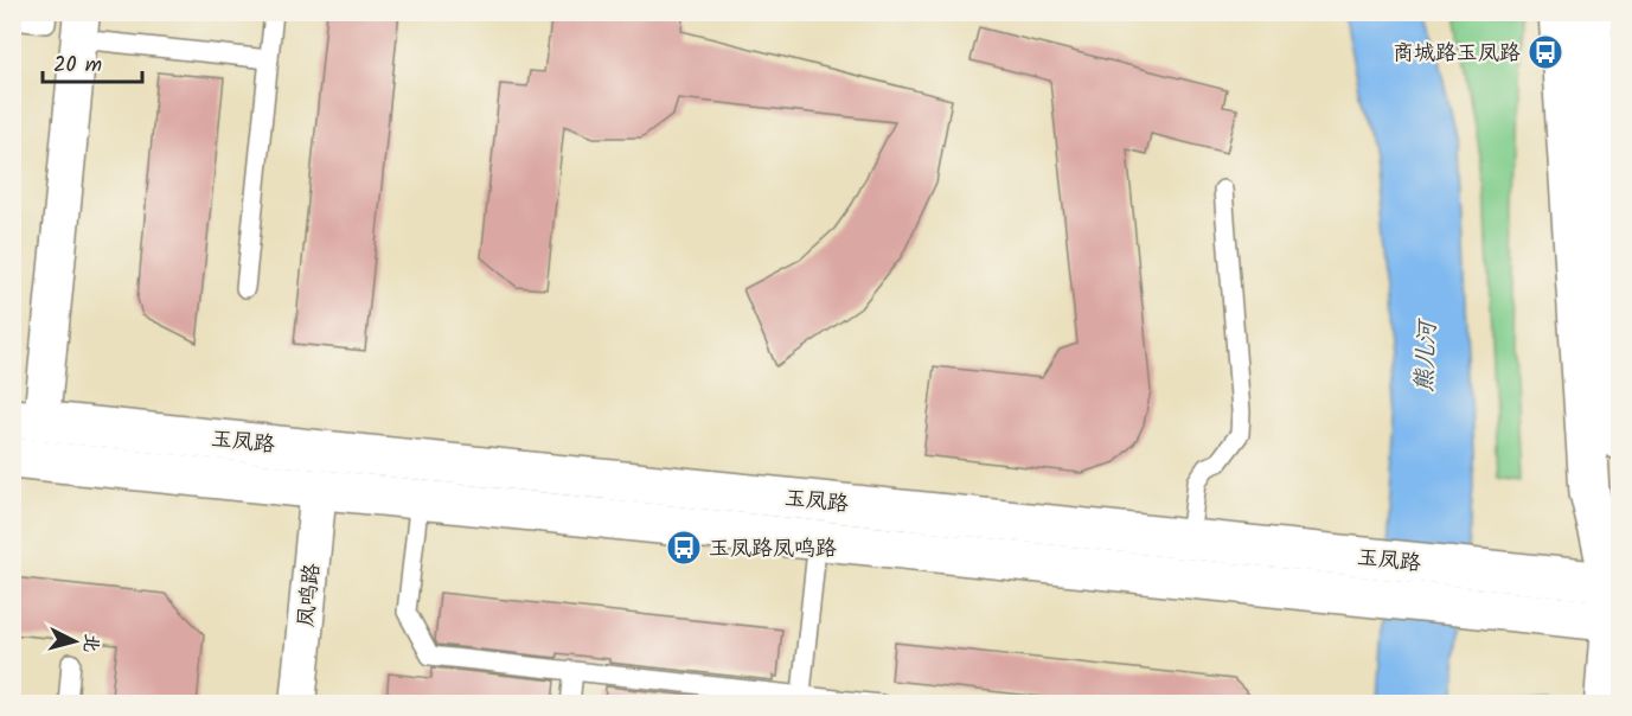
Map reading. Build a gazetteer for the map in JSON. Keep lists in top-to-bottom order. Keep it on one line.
{"streets":{"street":["玉凤路","凤鸣路"]},"crossings":[["玉凤路","凤鸣路"]],"water":["熊儿河"],"places":{"bus stop":["商城路玉凤路","玉凤路凤鸣路"]},"scale_bar":"20 m","north":"right"}
